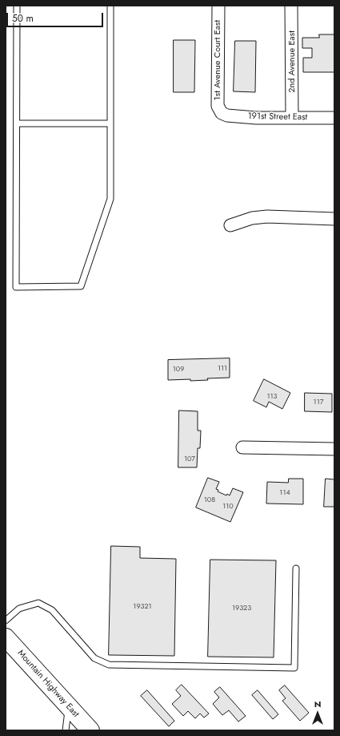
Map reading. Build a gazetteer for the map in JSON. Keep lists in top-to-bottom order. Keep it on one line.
{"streets":{"main road":["Mountain Highway East"],"street":["1st Avenue Court East","2nd Avenue East","191st Street East"]},"crossings":[["1st Avenue Court East","191st Street East"],["2nd Avenue East","191st Street East"]],"house_numbers":["111","109","113","117","107","114","108","110","19321","19323"],"scale_bar":"50 m","north":"top"}
